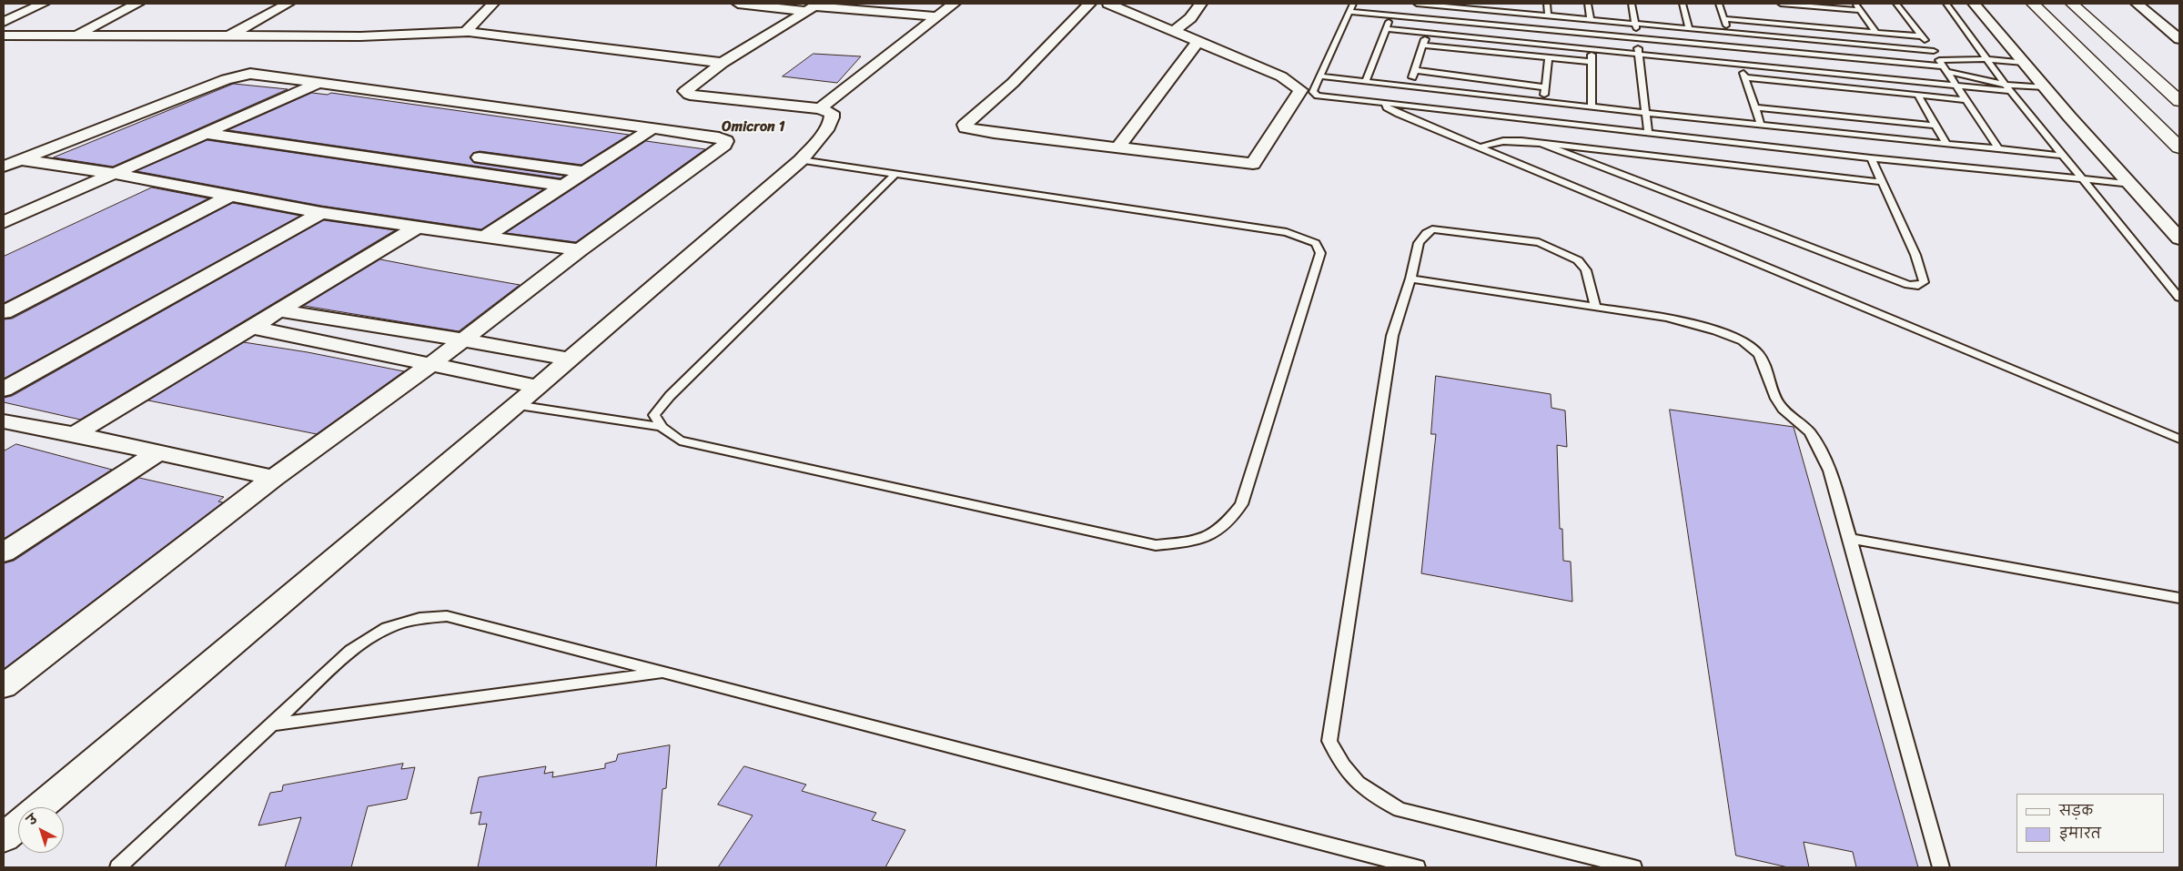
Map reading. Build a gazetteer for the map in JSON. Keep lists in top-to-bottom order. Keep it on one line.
{"districts":["Omicron 1"],"legend":["सड़क","इमारत"],"north":"top left"}
